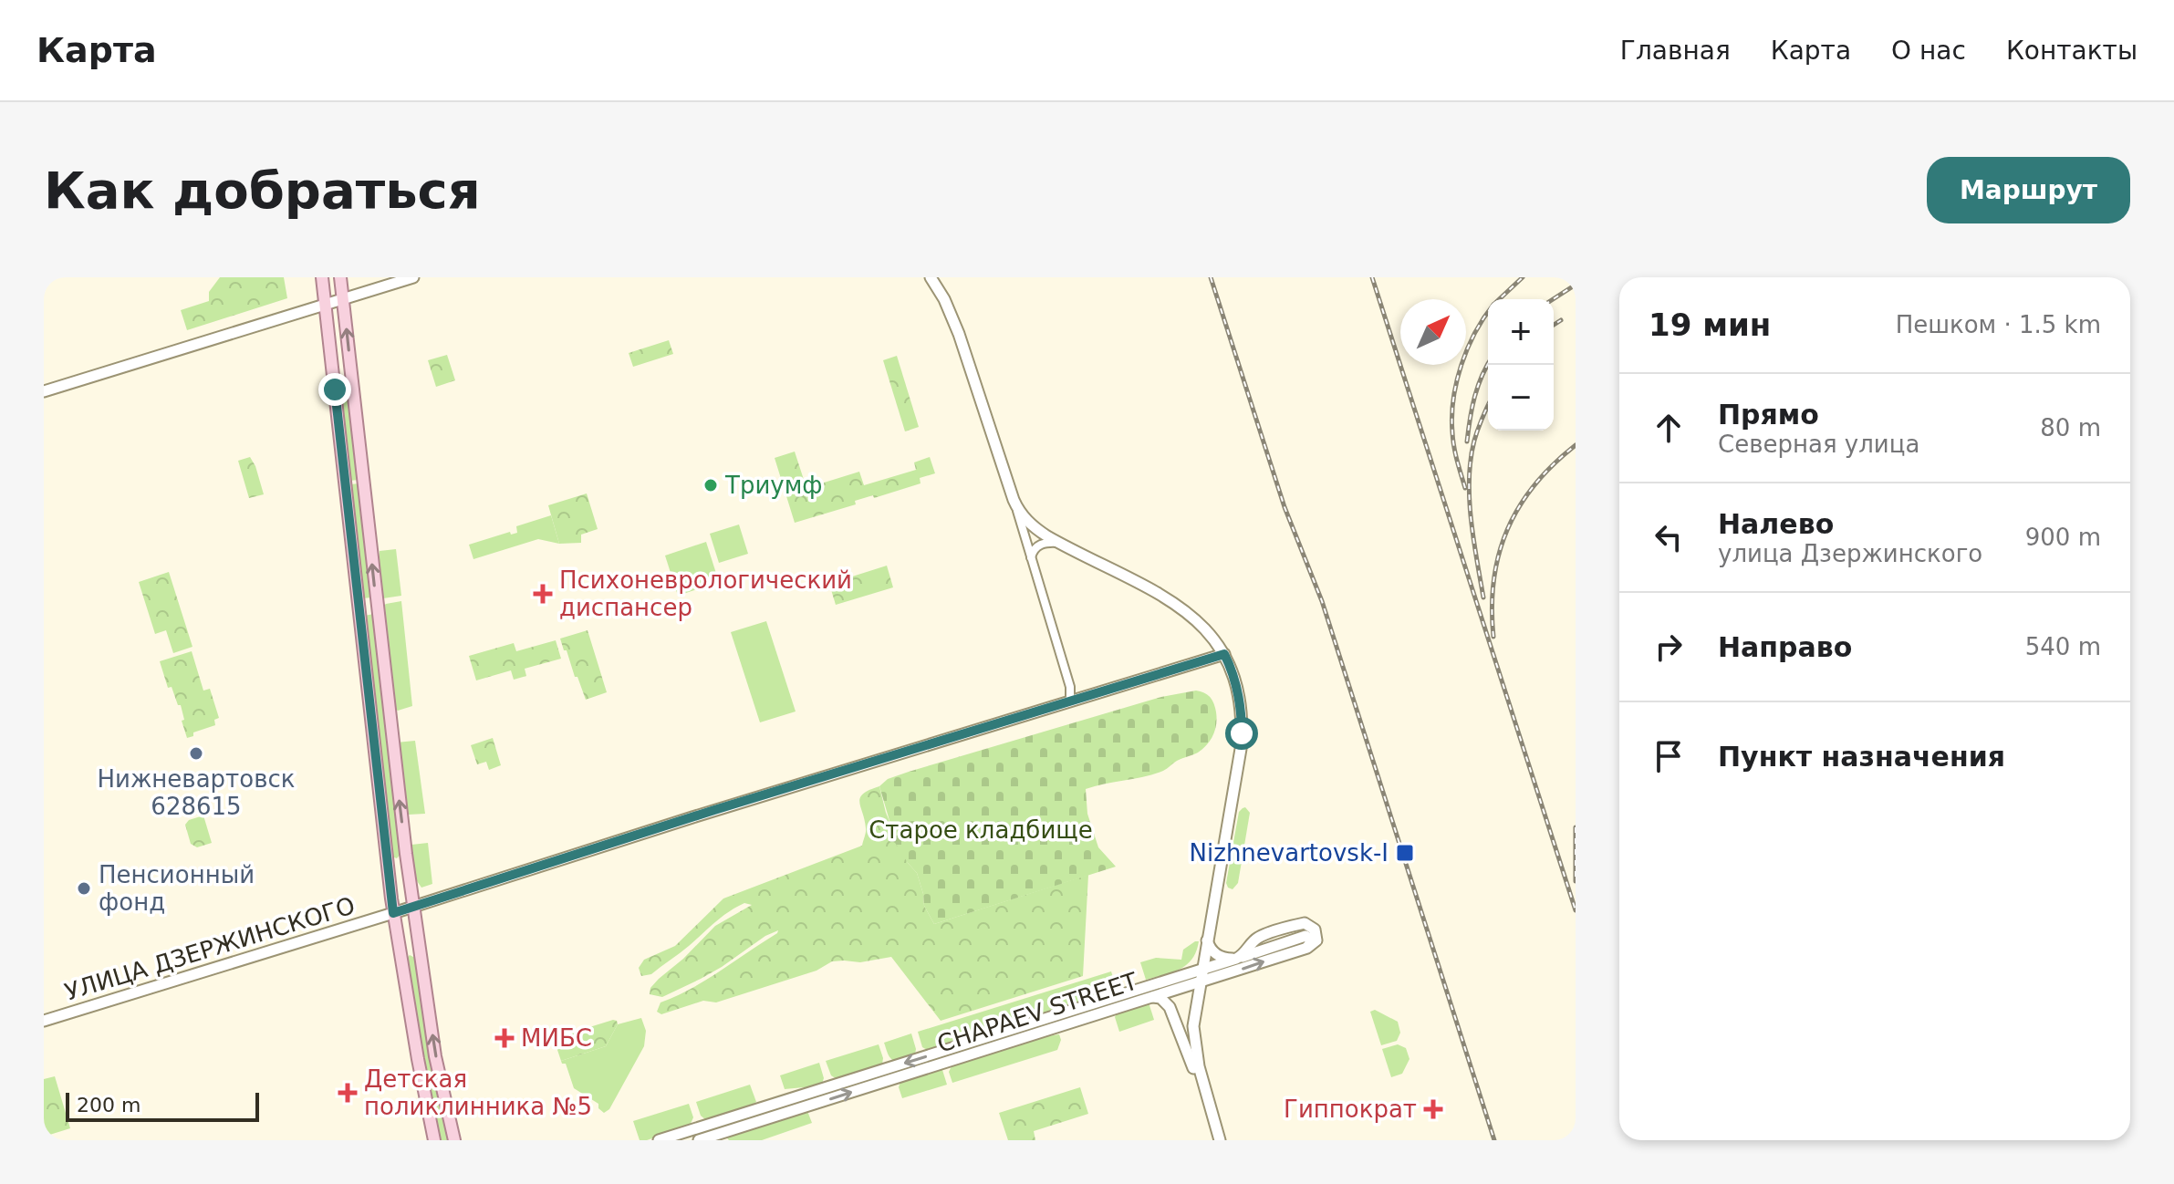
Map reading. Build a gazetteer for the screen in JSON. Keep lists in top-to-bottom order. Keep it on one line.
{"streets":{"main road":["УЛИЦА ДЗЕРЖИНСКОГО","CHAPAEV STREET"]},"parks":["Старое кладбище"],"places":{"other":["Триумф","Нижневартовск 628615","Пенсионный фонд"],"health":["Психоневрологический диспансер","МИБС","Детская поликлинника №5","Гиппократ"],"transit":["Nizhnevartovsk-I"]},"scale_bar":"200 m","north":"top right","page":{"header":"Карта","nav":["Главная","Карта","О нас","Контакты"],"buttons":"Маршрут","title":"Как добраться","heading":["19 мин","Пешком · 1.5 km"],"map_buttons":["+","−"],"list":[["Прямо","Северная улица","80 m"],["Налево","улица Дзержинского","900 m"],["Направо","540 m"],"Пункт назначения"],"scale":"200 m"}}
